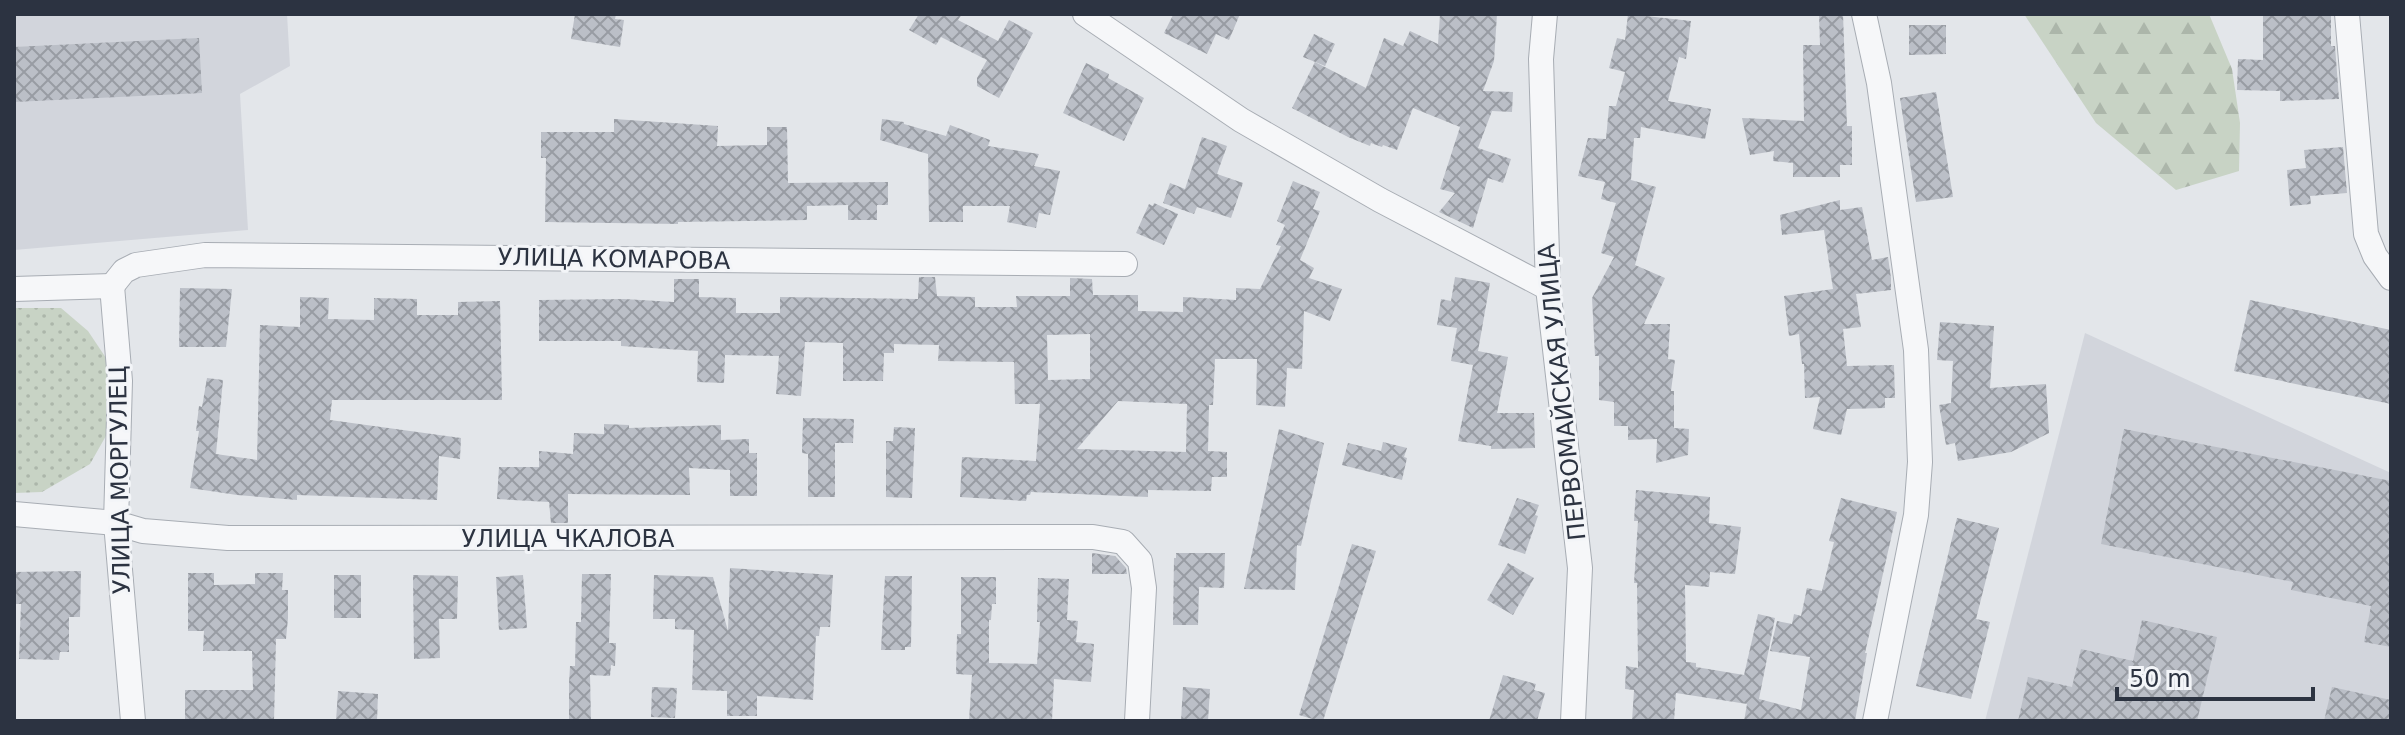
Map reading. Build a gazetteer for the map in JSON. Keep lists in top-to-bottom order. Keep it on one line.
{"streets":{"street":["УЛИЦА КОМАРОВА","ПЕРВОМАЙСКАЯ УЛИЦА","УЛИЦА МОРГУЛЕЦ","УЛИЦА ЧКАЛОВА"]},"crossings":[["УЛИЦА КОМАРОВА","УЛИЦА МОРГУЛЕЦ"],["УЛИЦА МОРГУЛЕЦ","УЛИЦА ЧКАЛОВА"]],"scale_bar":"50 m"}
